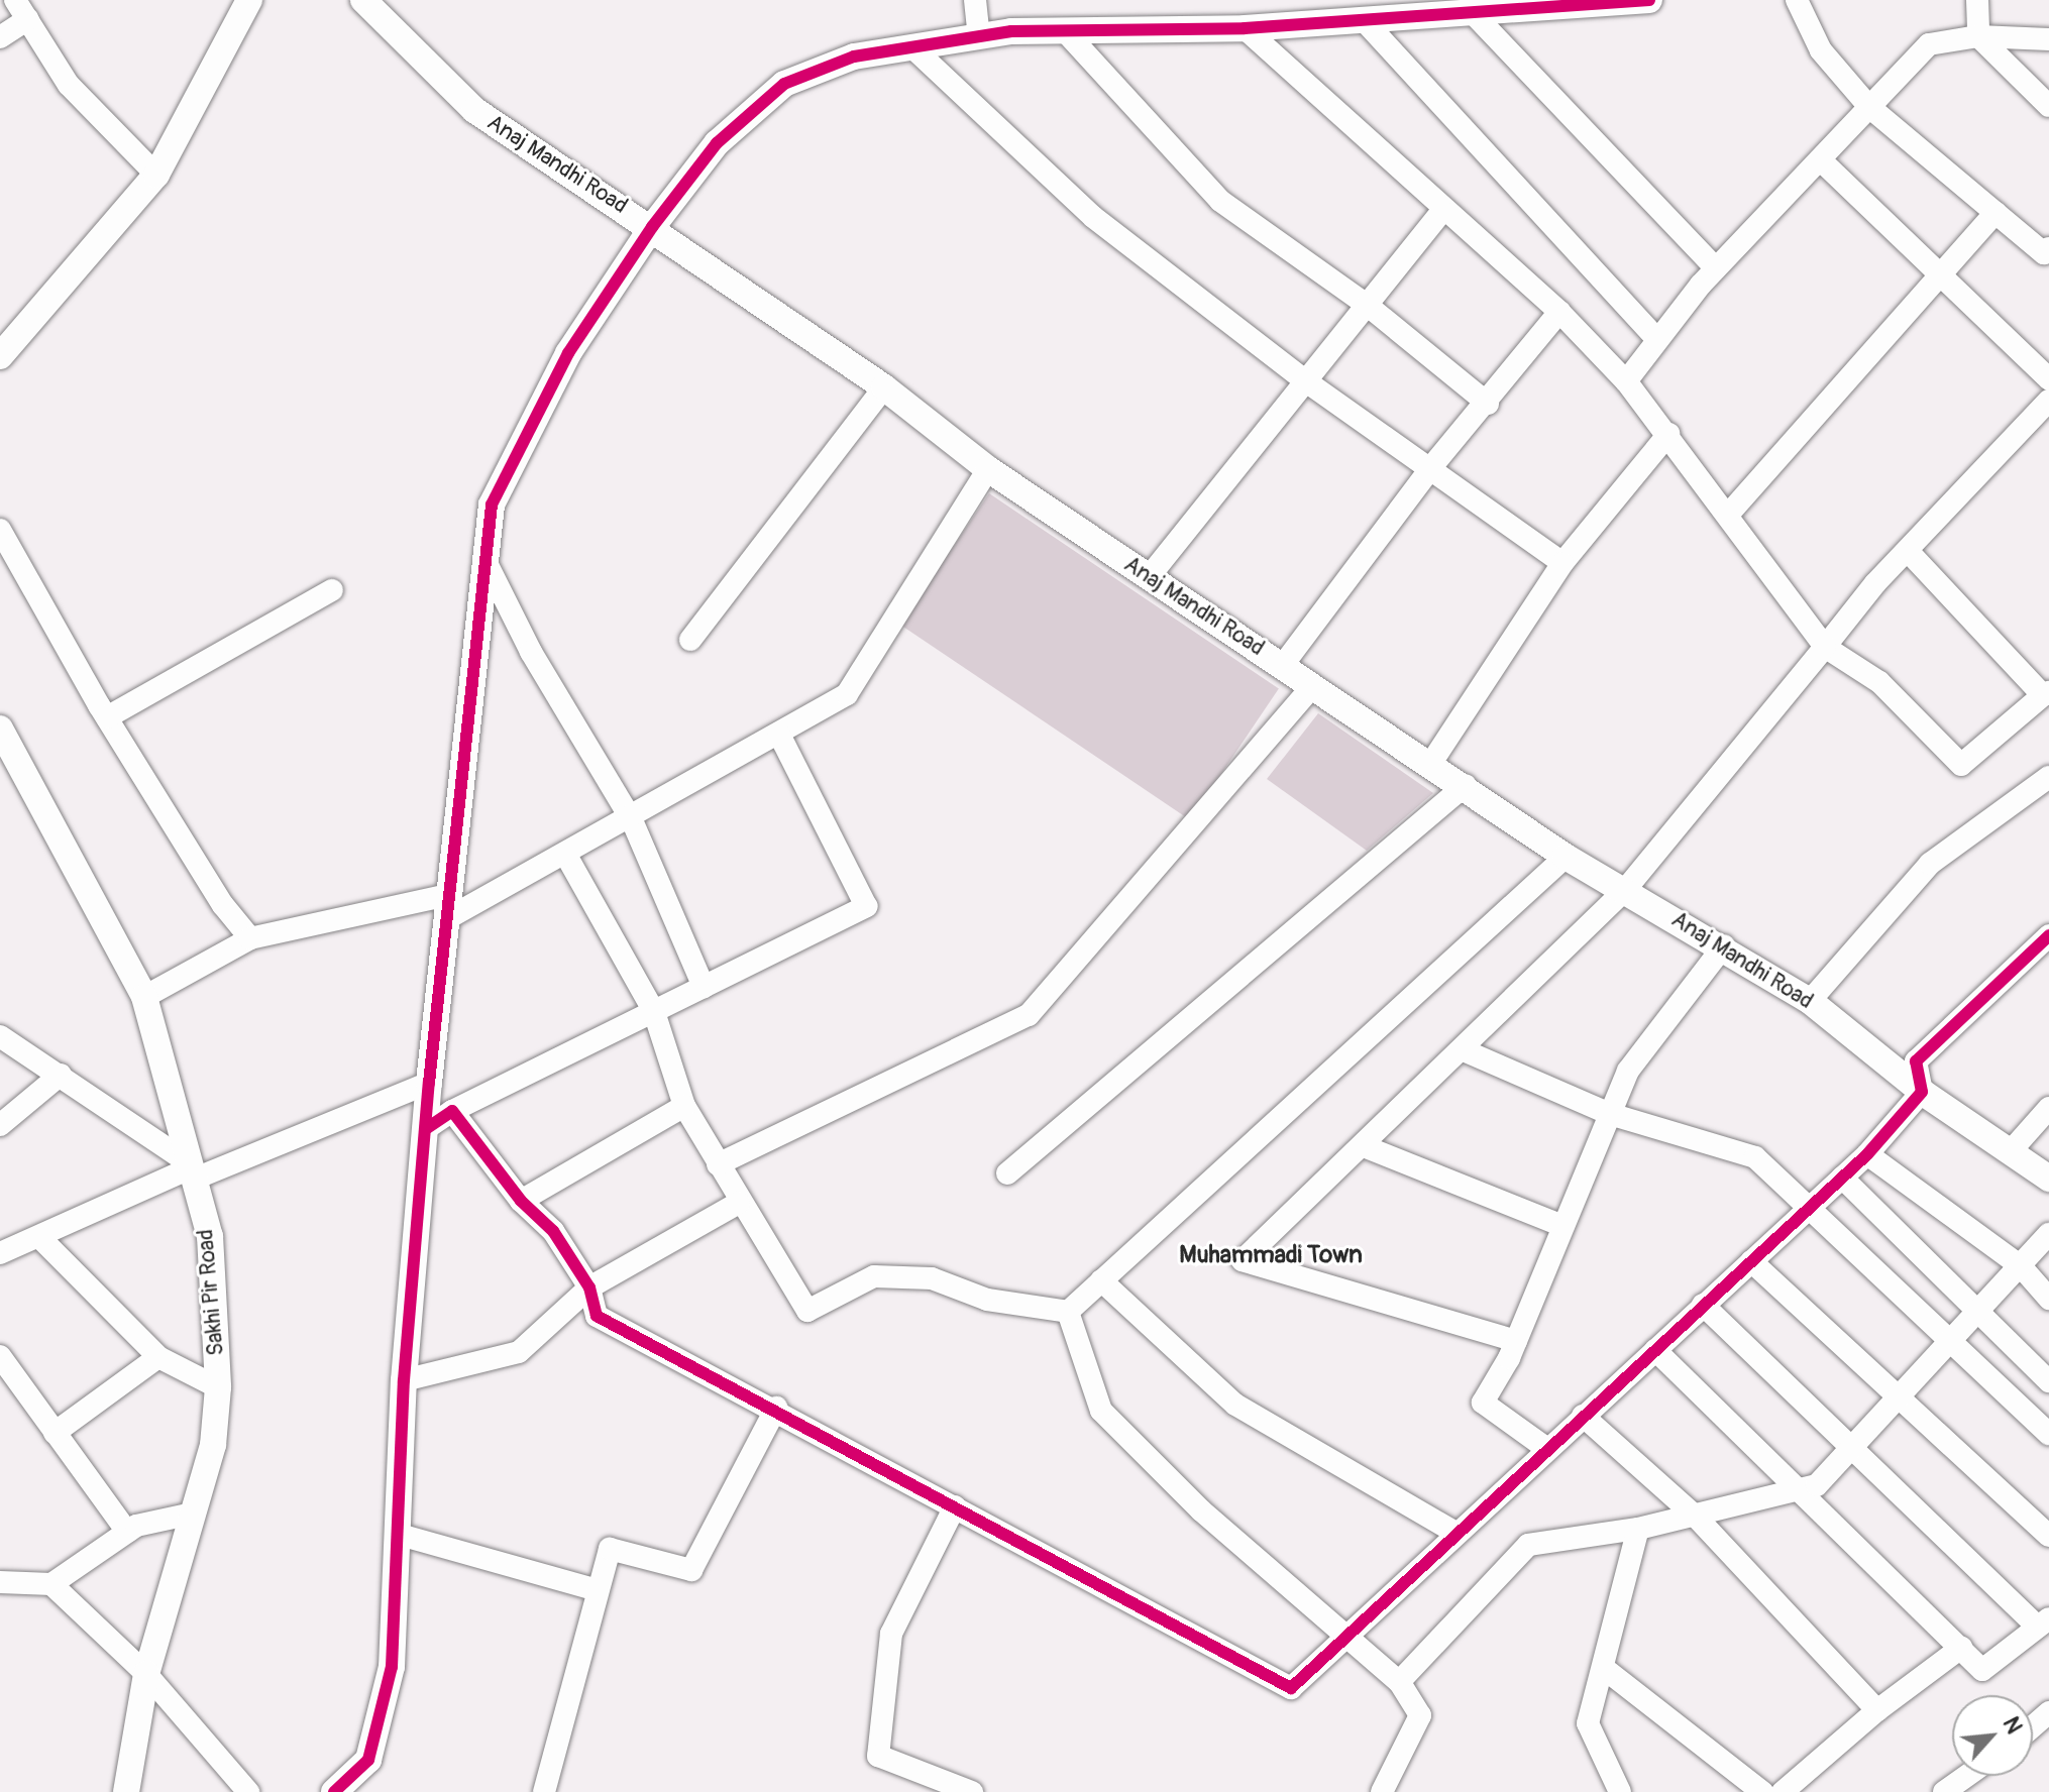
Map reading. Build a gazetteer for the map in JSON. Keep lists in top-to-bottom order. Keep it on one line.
{"streets":{"street":["Anaj Mandhi Road","Sakhi Pir Road"]},"districts":["Muhammadi Town"],"north":"top right"}
